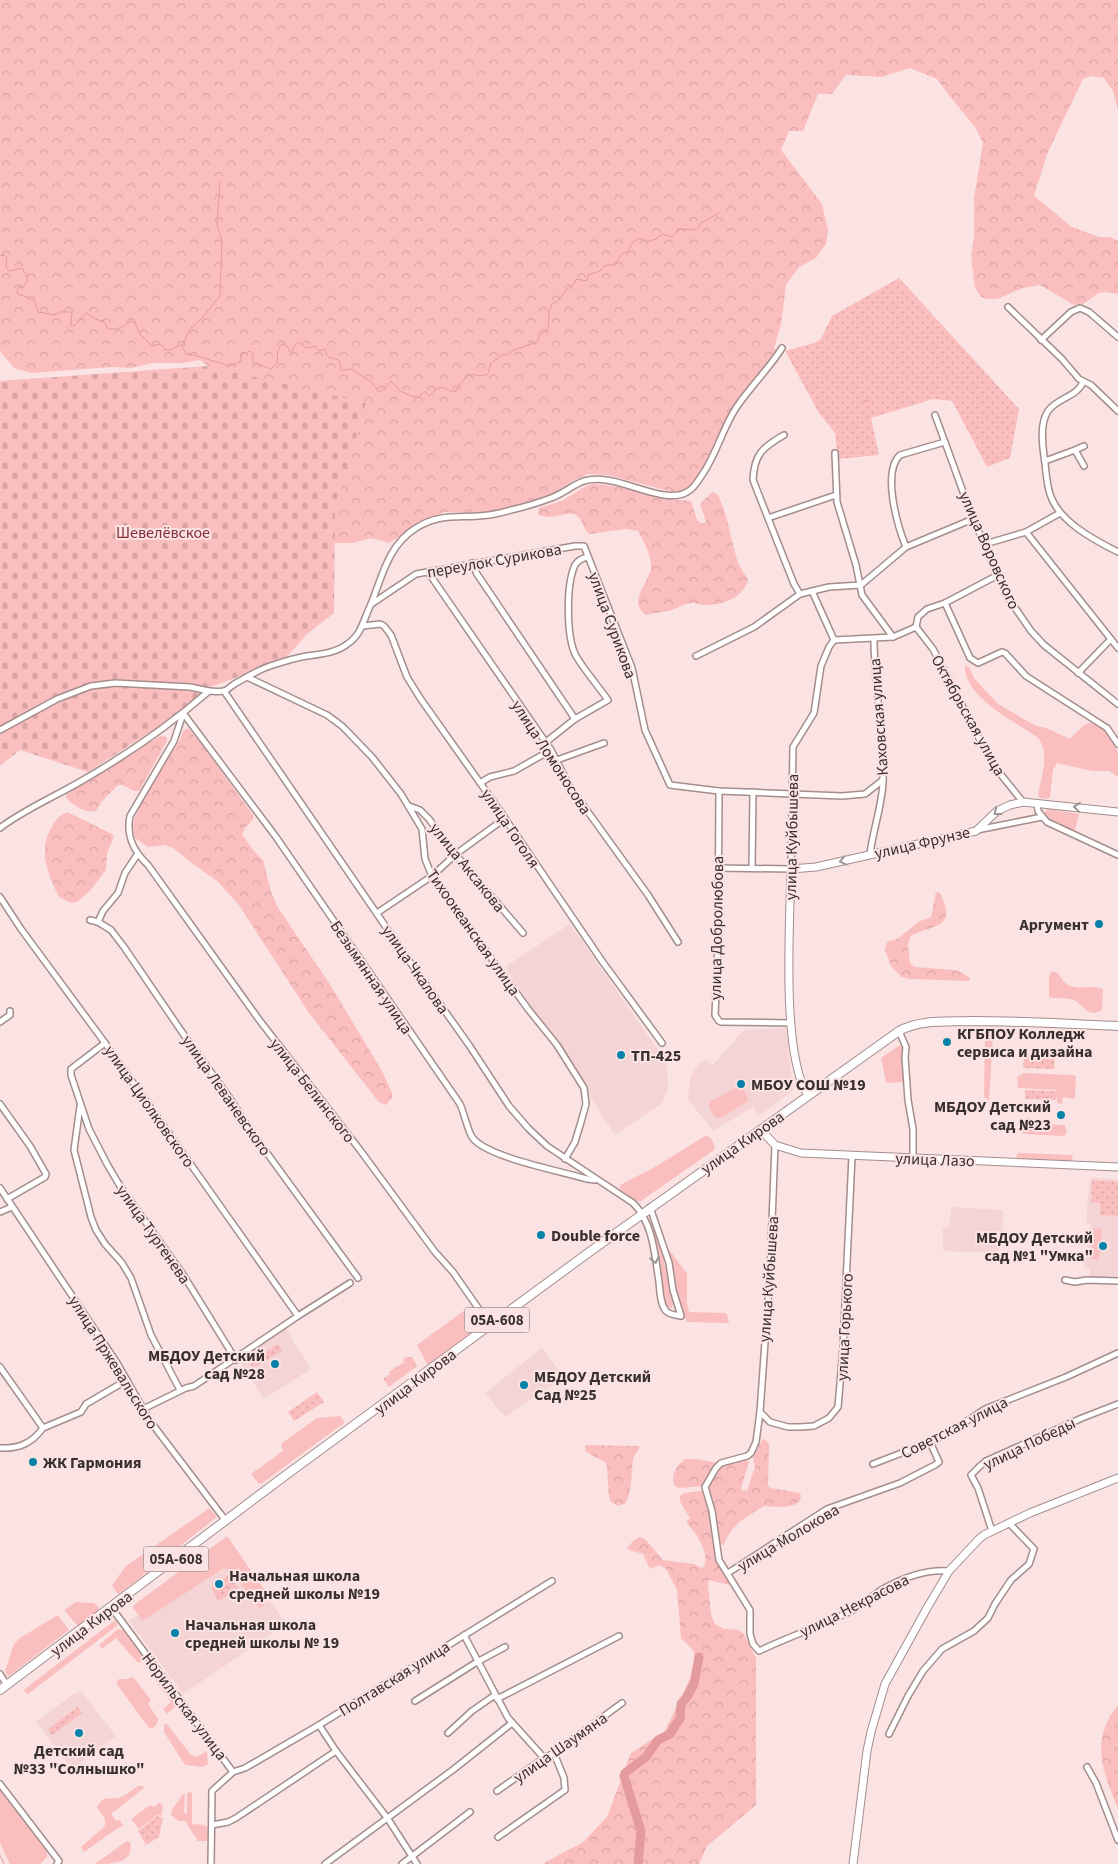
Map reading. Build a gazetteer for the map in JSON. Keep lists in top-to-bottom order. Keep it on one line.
{"streets":{"main road":["улица Куйбышева","улица Фрунзе","улица Кирова","улица Лазо","05А-608","улица Некрасова"],"street":["улица Воровского","переулок Сурикова","улица Сурикова","Октябрьская улица","Каховская улица","улица Ломоносова","улица Гоголя","улица Аксакова","улица Добролюбова","Тихоокеанская улица","улица Чкалова","Безымянная улица","улица Белинского","улица Леваневского","улица Циолковского","улица Тургенева","улица Горького","улица Пржевальского","Советская улица","улица Победы","улица Молокова","Полтавская улица","Норильская улица","улица Шаумяна"]},"crossings":[["переулок Сурикова","улица Сурикова"],["переулок Сурикова","улица Ломоносова"],["улица Сурикова","улица Добролюбова"],["Октябрьская улица","улица Фрунзе"],["Каховская улица","улица Фрунзе"],["улица Куйбышева","улица Фрунзе"],["улица Куйбышева","улица Добролюбова"],["улица Куйбышева","улица Кирова"],["улица Куйбышева","улица Лазо"],["улица Куйбышева","улица Горького"],["улица Куйбышева","улица Некрасова"],["улица Фрунзе","улица Добролюбова"],["улица Аксакова","Тихоокеанская улица"],["Тихоокеанская улица","улица Чкалова"],["улица Чкалова","Безымянная улица"],["улица Чкалова","улица Кирова"],["улица Белинского","улица Кирова"],["улица Циолковского","улица Тургенева"],["улица Кирова","улица Лазо"],["улица Кирова","улица Пржевальского"],["улица Кирова","Норильская улица"],["улица Лазо","улица Горького"],["улица Горького","улица Некрасова"],["Советская улица","улица Молокова"],["улица Молокова","улица Некрасова"],["Полтавская улица","Норильская улица"]],"one_way":["улица Фрунзе"],"parks":["Шевелёвское"],"places":["Аргумент","КГБПОУ Колледж сервиса и дизайна","ТП-425","МБОУ СОШ №19","МБДОУ Детский сад №23","Double force","МБДОУ Детский сад №1 \"Умка\"","МБДОУ Детский сад №28","МБДОУ Детский Сад №25","ЖК Гармония","Начальная школа средней школы №19","Начальная школа средней школы № 19","Детский сад №33 \"Солнышко\""]}
